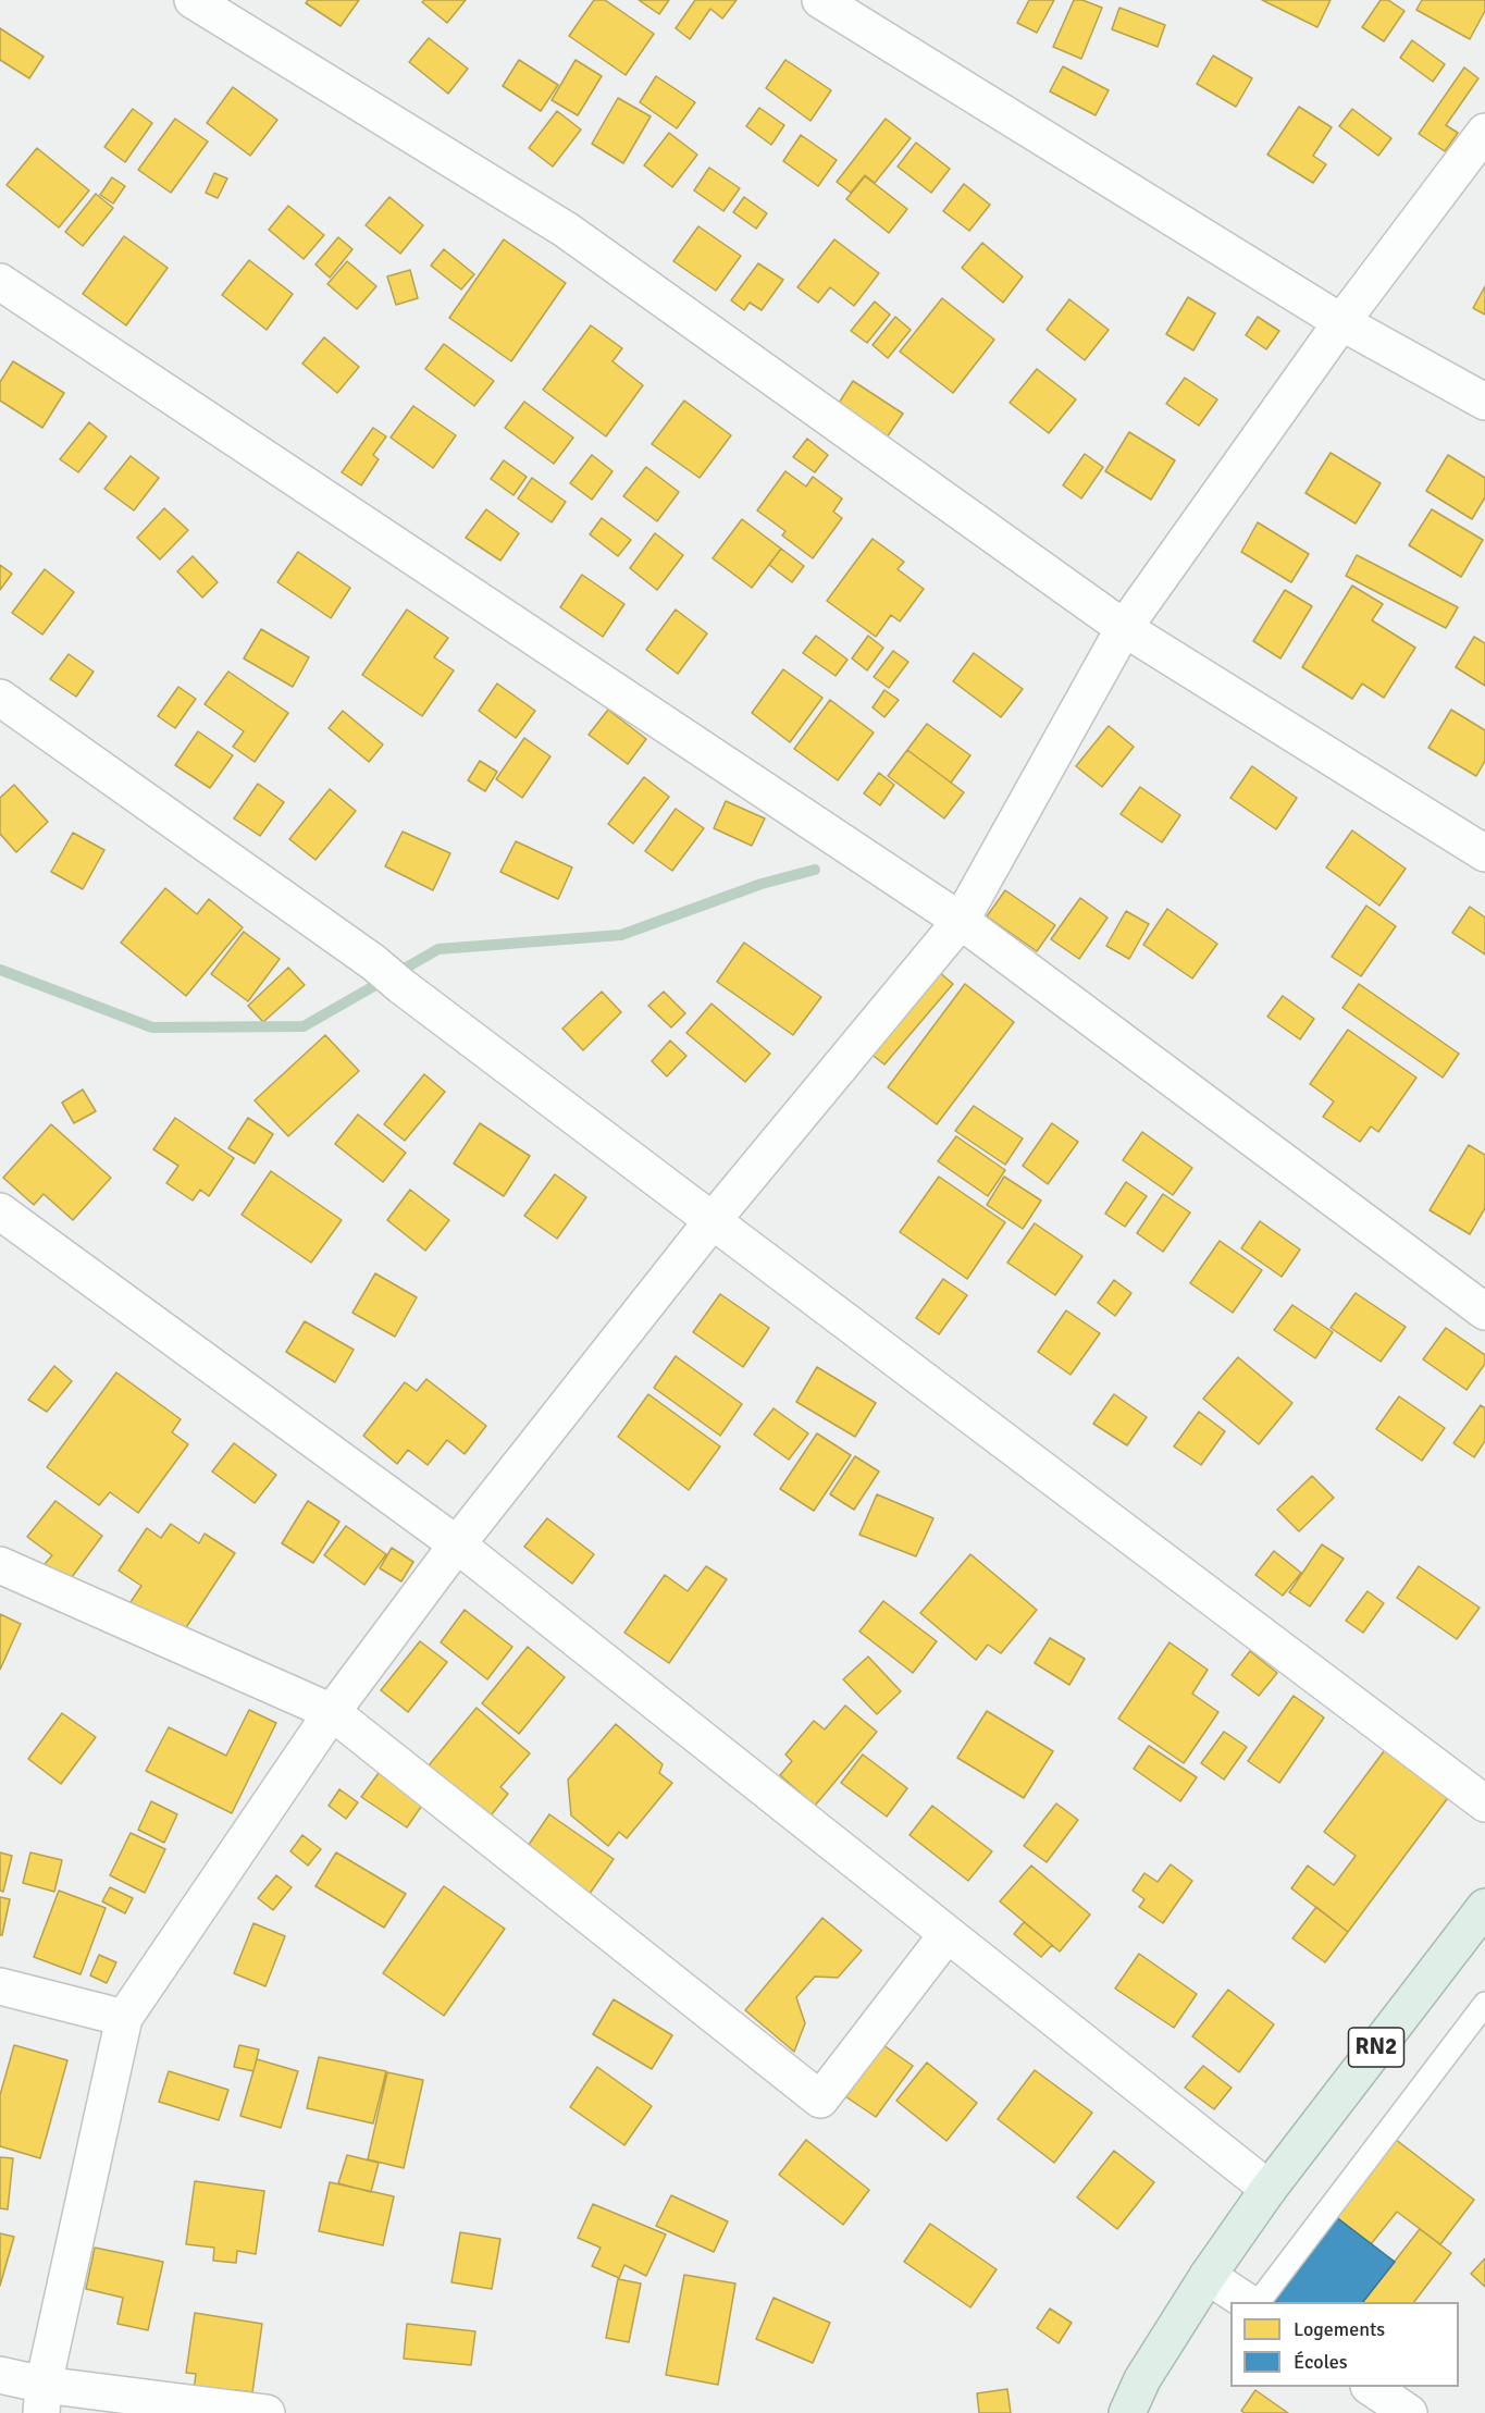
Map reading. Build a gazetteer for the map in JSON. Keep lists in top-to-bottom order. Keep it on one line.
{"streets":{"highway":["RN2"]},"legend":["Logements","Écoles"]}
